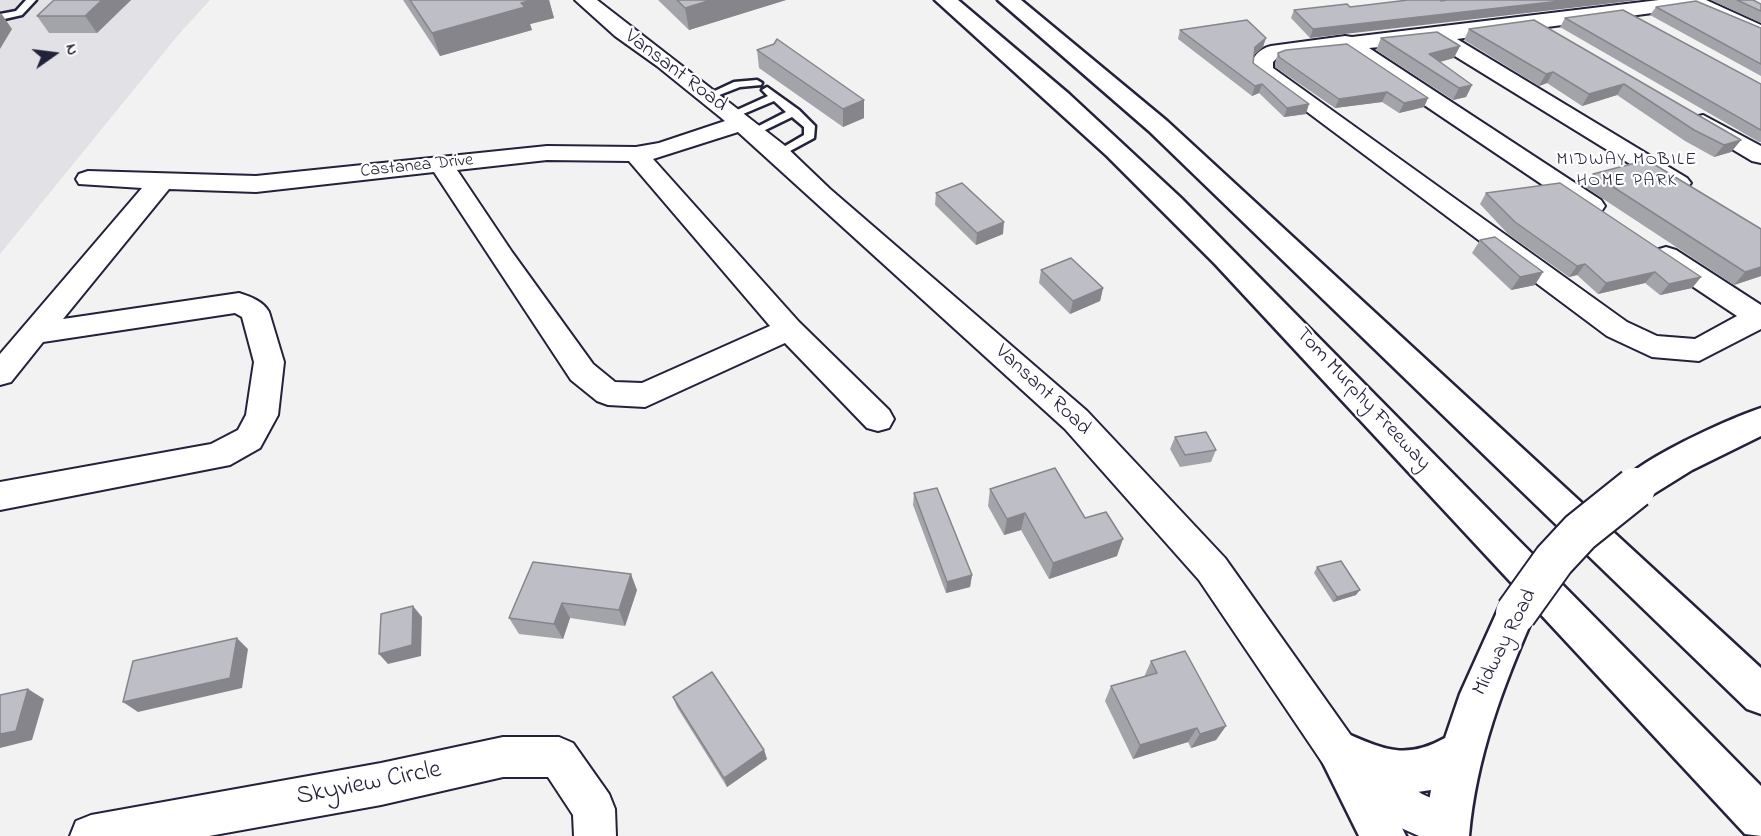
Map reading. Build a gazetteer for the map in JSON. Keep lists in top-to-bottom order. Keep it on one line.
{"streets":{"main road":["Tom Murphy Freeway","Midway Road"],"street":["Vansant Road","Castanea Drive","Skyview Circle"]},"crossings":[["Vansant Road","Castanea Drive"],["Vansant Road","Midway Road"]],"districts":["MIDWAY MOBILE HOME PARK"],"north":"right"}
